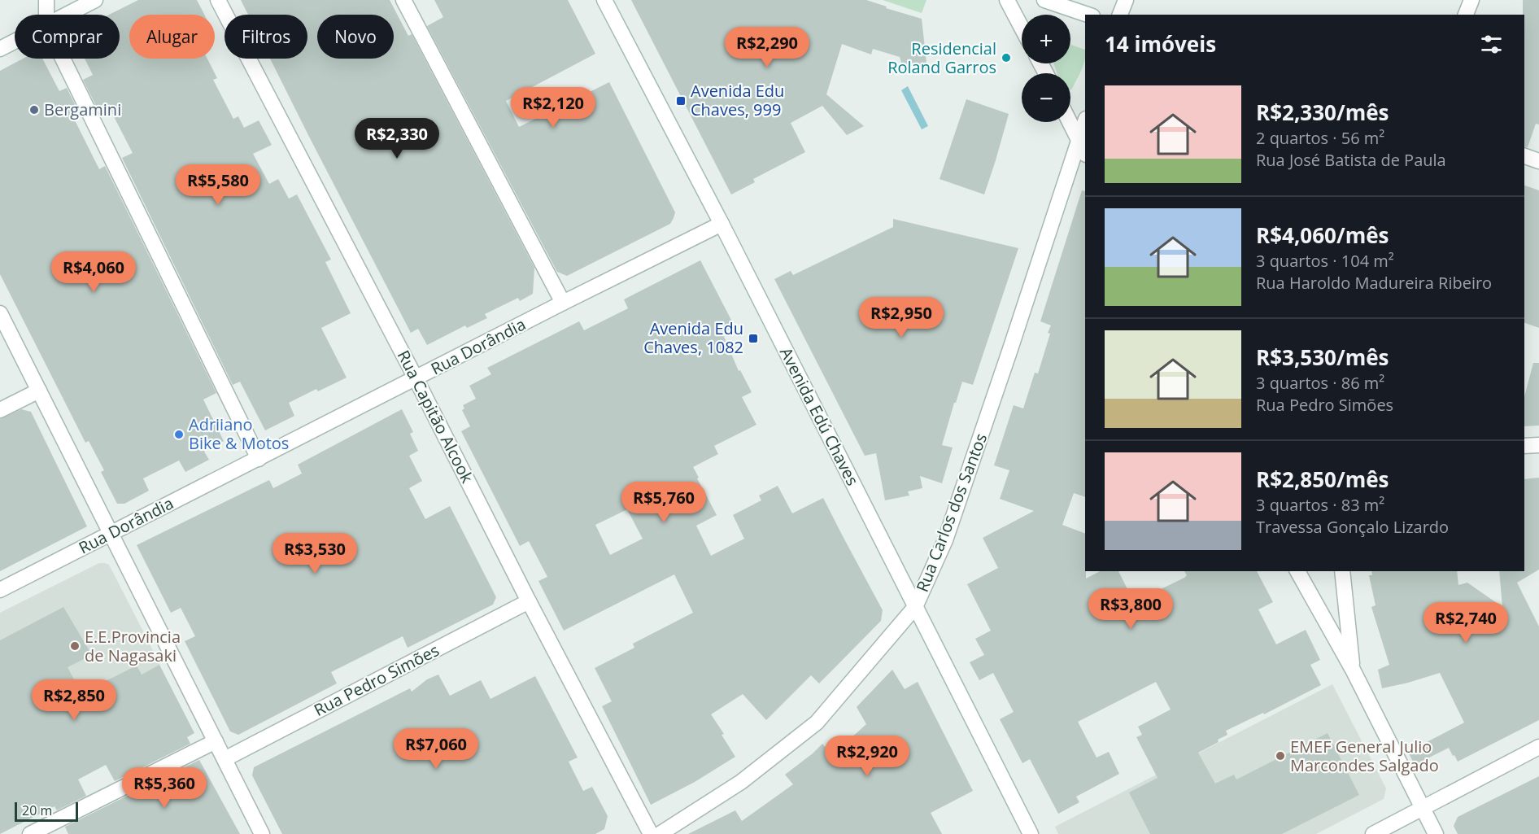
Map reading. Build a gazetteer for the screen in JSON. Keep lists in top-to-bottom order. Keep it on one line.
{"streets":{"street":["Rua Dorândia","Rua Capitão Alcook","Avenida Edú Chaves","Rua Carlos dos Santos","Rua Pedro Simões"]},"crossings":[["Rua Dorândia","Rua Capitão Alcook"],["Rua Dorândia","Avenida Edú Chaves"],["Rua Capitão Alcook","Rua Pedro Simões"],["Avenida Edú Chaves","Rua Carlos dos Santos"]],"places":{"other":["Residencial Roland Garros","Bergamini","Adriiano Bike & Motos","E.E.Provincia de Nagasaki","EMEF General Julio Marcondes Salgado"],"transit":["Avenida Edu Chaves, 999","Avenida Edu Chaves, 1082"]},"scale_bar":"20 m","page":{"map_buttons":["+","−"],"chip":["Comprar","Alugar","Filtros","Novo"],"heading":"14 imóveis","price":["R$2,290","R$2,120","R$2,330","R$5,580","R$4,060","R$2,950","R$5,760","R$3,530","R$3,800","R$2,740","R$2,850","R$7,060","R$2,920","R$5,360"],"list":[{"name":"R$2,330/mês","note":"2 quartos · 56 m² · Rua José Batista de Paula"},{"name":"R$4,060/mês","note":"3 quartos · 104 m² · Rua Haroldo Madureira Ribeiro"},{"name":"R$3,530/mês","note":"3 quartos · 86 m² · Rua Pedro Simões"},{"name":"R$2,850/mês","note":"3 quartos · 83 m² · Travessa Gonçalo Lizardo"}],"scale":"20 m"}}
